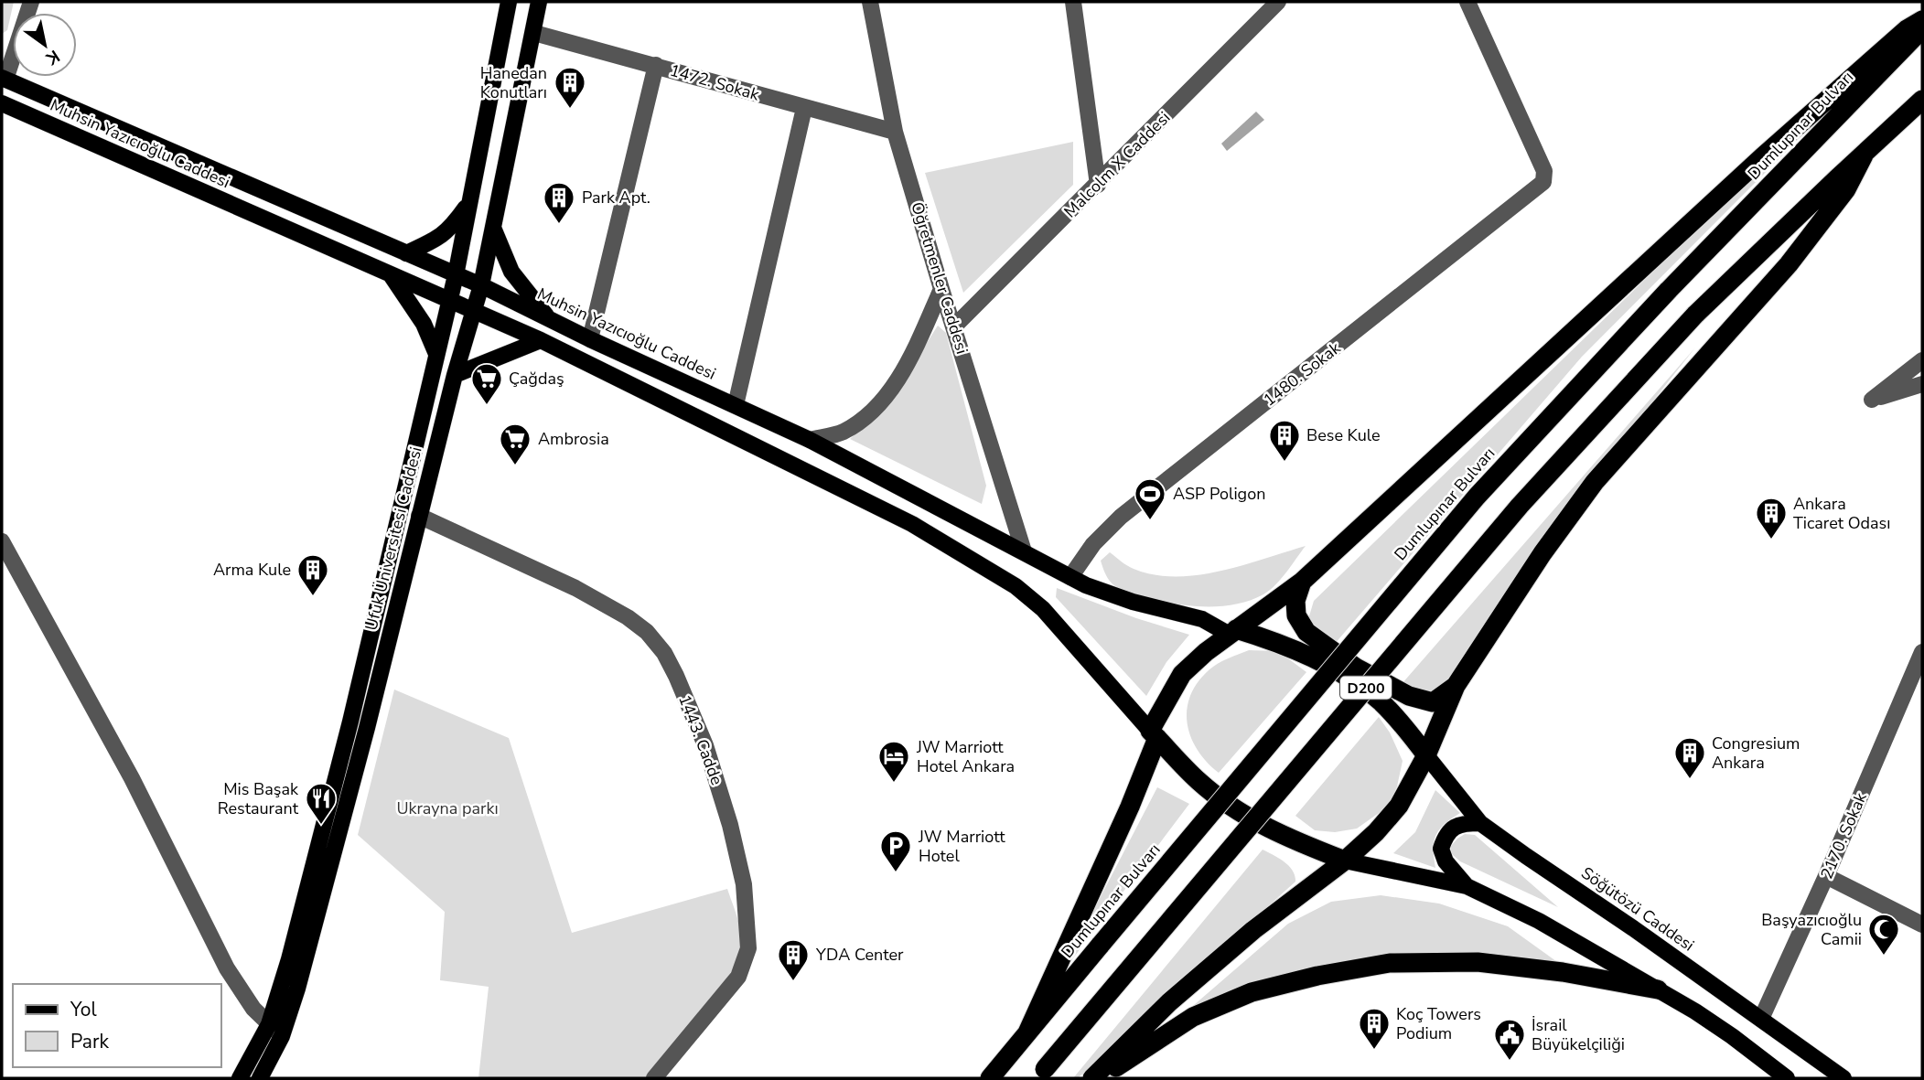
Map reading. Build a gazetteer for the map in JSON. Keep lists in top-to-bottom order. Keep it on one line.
{"streets":{"highway":["Dumlupınar Bulvarı","D200"],"main road":["Muhsin Yazıcıoğlu Caddesi","Ufuk Üniversitesi Caddesi","Söğütözü Caddesi"],"street":["1472. Sokak","Malcolm X Caddesi","Öğretmenler Caddesi","1480. Sokak","1443. Cadde","2170. Sokak"]},"crossings":[["1472. Sokak","Öğretmenler Caddesi"],["1472. Sokak","Ufuk Üniversitesi Caddesi"],["Dumlupınar Bulvarı","Muhsin Yazıcıoğlu Caddesi"],["Muhsin Yazıcıoğlu Caddesi","Öğretmenler Caddesi"],["Muhsin Yazıcıoğlu Caddesi","1480. Sokak"],["Muhsin Yazıcıoğlu Caddesi","Ufuk Üniversitesi Caddesi"],["Malcolm X Caddesi","Öğretmenler Caddesi"],["Ufuk Üniversitesi Caddesi","1443. Cadde"],["2170. Sokak","Söğütözü Caddesi"]],"parks":["Ukrayna parkı"],"places":{"building":["Hanedan Konutları","Park Apt.","Bese Kule","Ankara Ticaret Odası","Arma Kule","Congresium Ankara","YDA Center","Koç Towers Podium"],"supermarket":["Çağdaş","Ambrosia"],"sports":["ASP Poligon"],"hotel":["JW Marriott Hotel Ankara"],"restaurant":["Mis Başak Restaurant"],"parking":["JW Marriott Hotel"],"mosque":["Başyazıcıoğlu Camii"],"public building":["İsrail Büyükelçiliği"]},"legend":["Yol","Park"],"north":"bottom right"}
